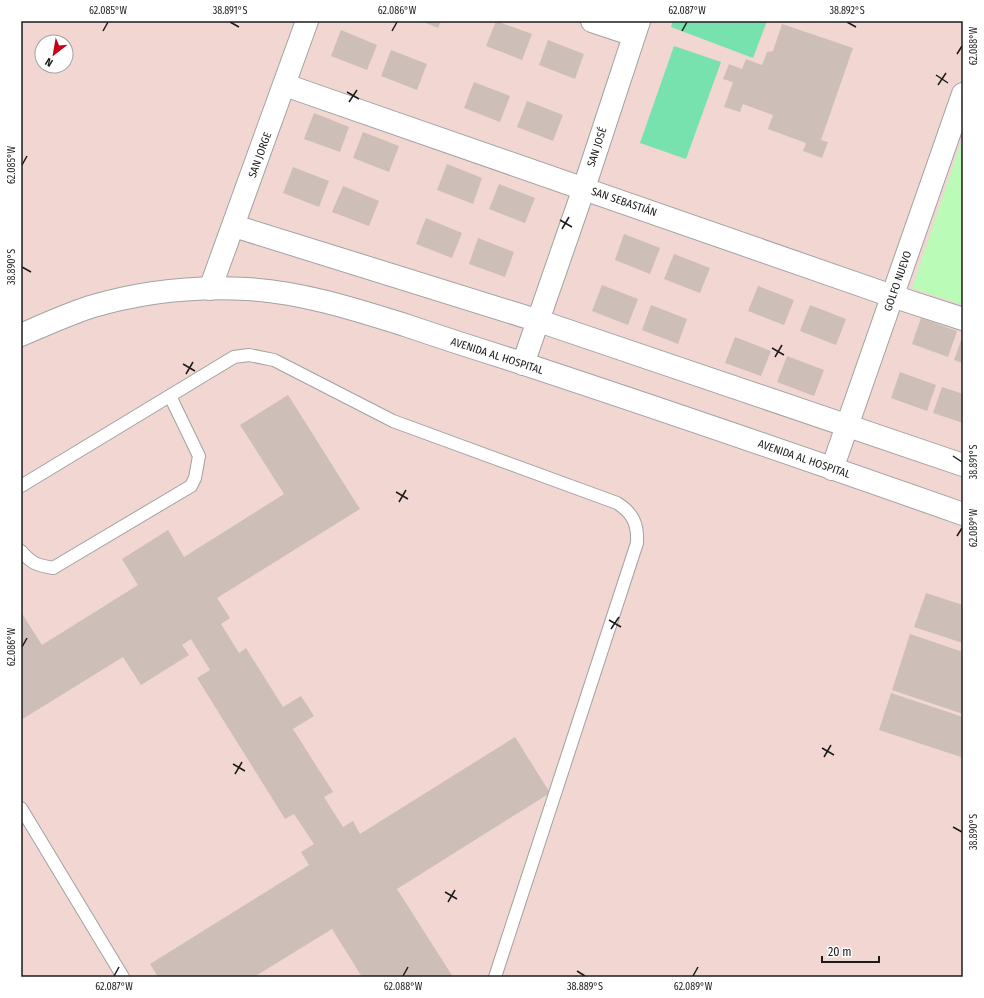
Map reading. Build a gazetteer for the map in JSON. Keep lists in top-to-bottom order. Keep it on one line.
{"streets":{"street":["SAN JOSÉ","SAN JORGE","SAN SEBASTIÁN","GOLFO NUEVO","AVENIDA AL HOSPITAL"]},"crossings":[["SAN JOSÉ","SAN SEBASTIÁN"],["SAN JOSÉ","AVENIDA AL HOSPITAL"],["SAN JORGE","SAN SEBASTIÁN"],["SAN JORGE","AVENIDA AL HOSPITAL"],["SAN SEBASTIÁN","GOLFO NUEVO"],["GOLFO NUEVO","AVENIDA AL HOSPITAL"]],"scale_bar":"20 m","north":"bottom left","coordinates":["62.085°W","38.891°S","62.086°W","62.087°W","38.892°S","62.088°W","38.890°S","62.089°W","38.889°S"]}
